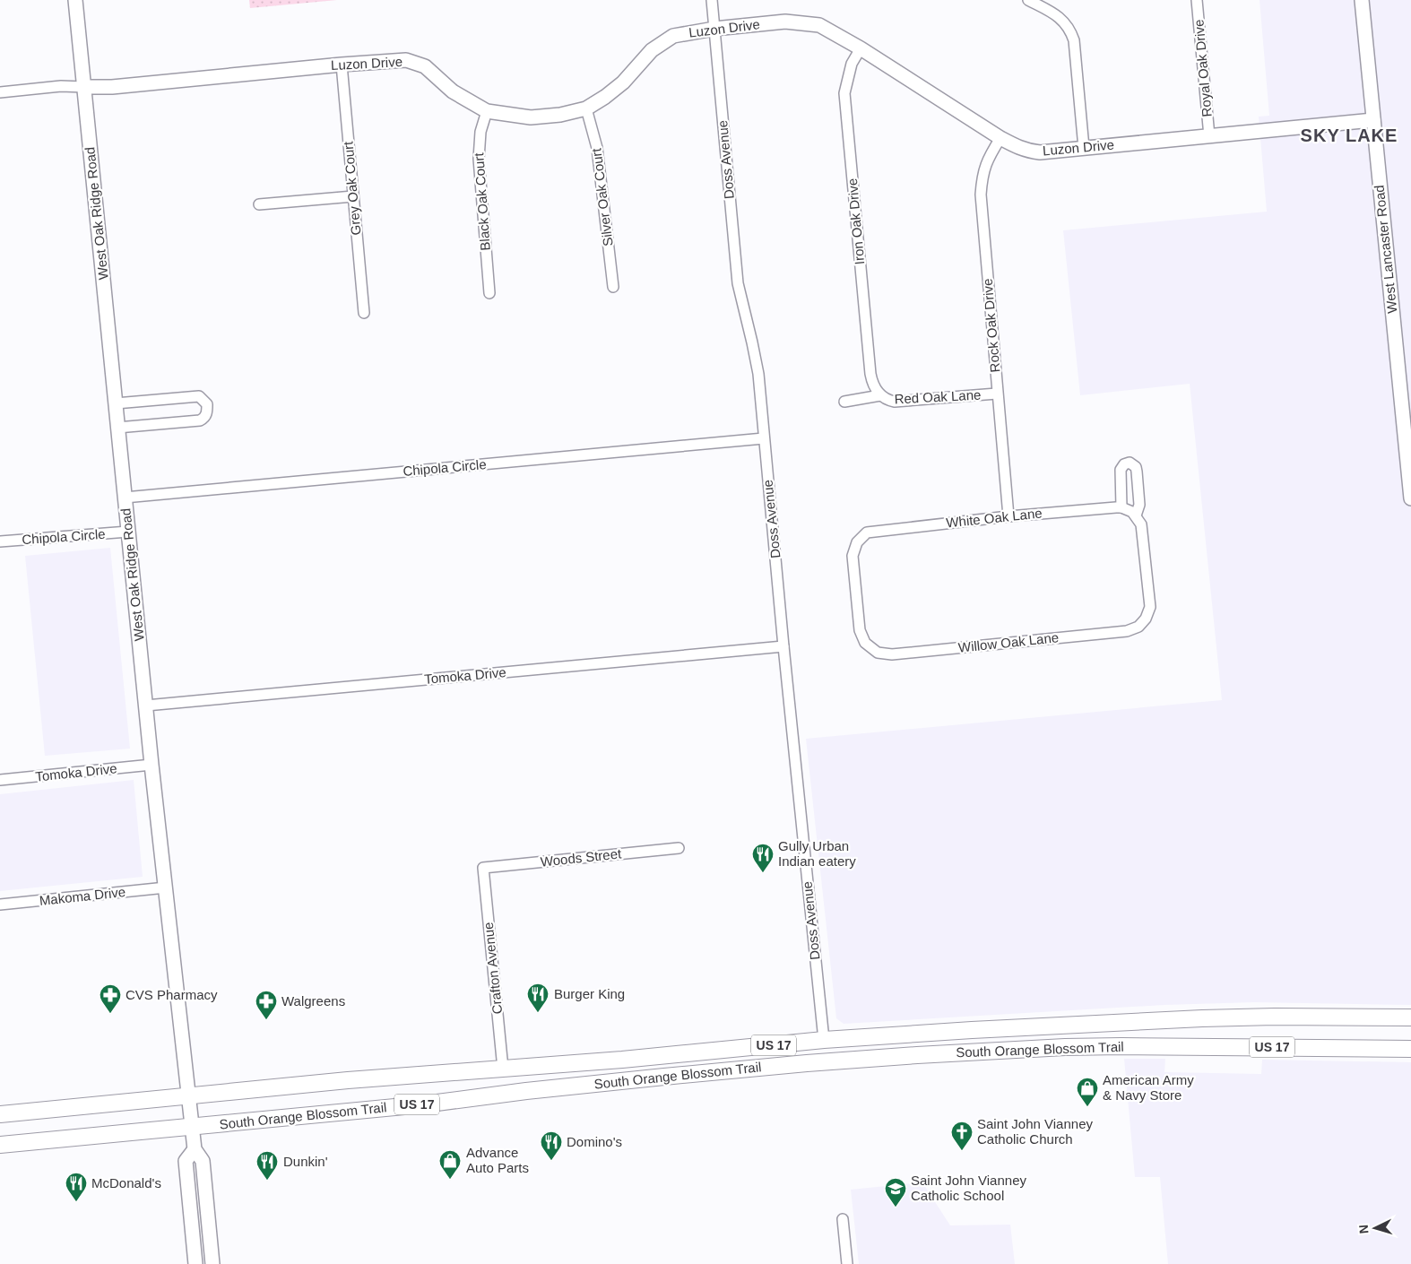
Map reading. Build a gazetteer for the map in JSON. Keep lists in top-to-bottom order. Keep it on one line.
{"streets":{"main road":["US 17","South Orange Blossom Trail"],"street":["Luzon Drive","Royal Oak Drive","Doss Avenue","Grey Oak Court","Silver Oak Court","Black Oak Court","West Oak Ridge Road","Iron Oak Drive","West Lancaster Road","Rock Oak Drive","Red Oak Lane","Chipola Circle","White Oak Lane","Willow Oak Lane","Tomoka Drive","Woods Street","Makoma Drive","Crafton Avenue"]},"crossings":[["Luzon Drive","Royal Oak Drive"],["Luzon Drive","Doss Avenue"],["Luzon Drive","Grey Oak Court"],["Luzon Drive","Silver Oak Court"],["Luzon Drive","Black Oak Court"],["Luzon Drive","West Oak Ridge Road"],["Luzon Drive","Iron Oak Drive"],["Luzon Drive","West Lancaster Road"],["Luzon Drive","Rock Oak Drive"],["Doss Avenue","Chipola Circle"],["Doss Avenue","Tomoka Drive"],["Doss Avenue","South Orange Blossom Trail"],["West Oak Ridge Road","Chipola Circle"],["West Oak Ridge Road","Tomoka Drive"],["West Oak Ridge Road","Makoma Drive"],["West Oak Ridge Road","South Orange Blossom Trail"],["Iron Oak Drive","Red Oak Lane"],["Rock Oak Drive","Red Oak Lane"],["Rock Oak Drive","White Oak Lane"],["White Oak Lane","Willow Oak Lane"],["Woods Street","Crafton Avenue"],["Crafton Avenue","South Orange Blossom Trail"]],"districts":["SKY LAKE"],"places":{"restaurant":["Gully Urban Indian eatery","Burger King","Domino's","Dunkin'","McDonald's"],"pharmacy":["CVS Pharmacy","Walgreens"],"shop":["American Army & Navy Store","Advance Auto Parts"],"church":["Saint John Vianney Catholic Church"],"school or university":["Saint John Vianney Catholic School"]},"north":"left"}
